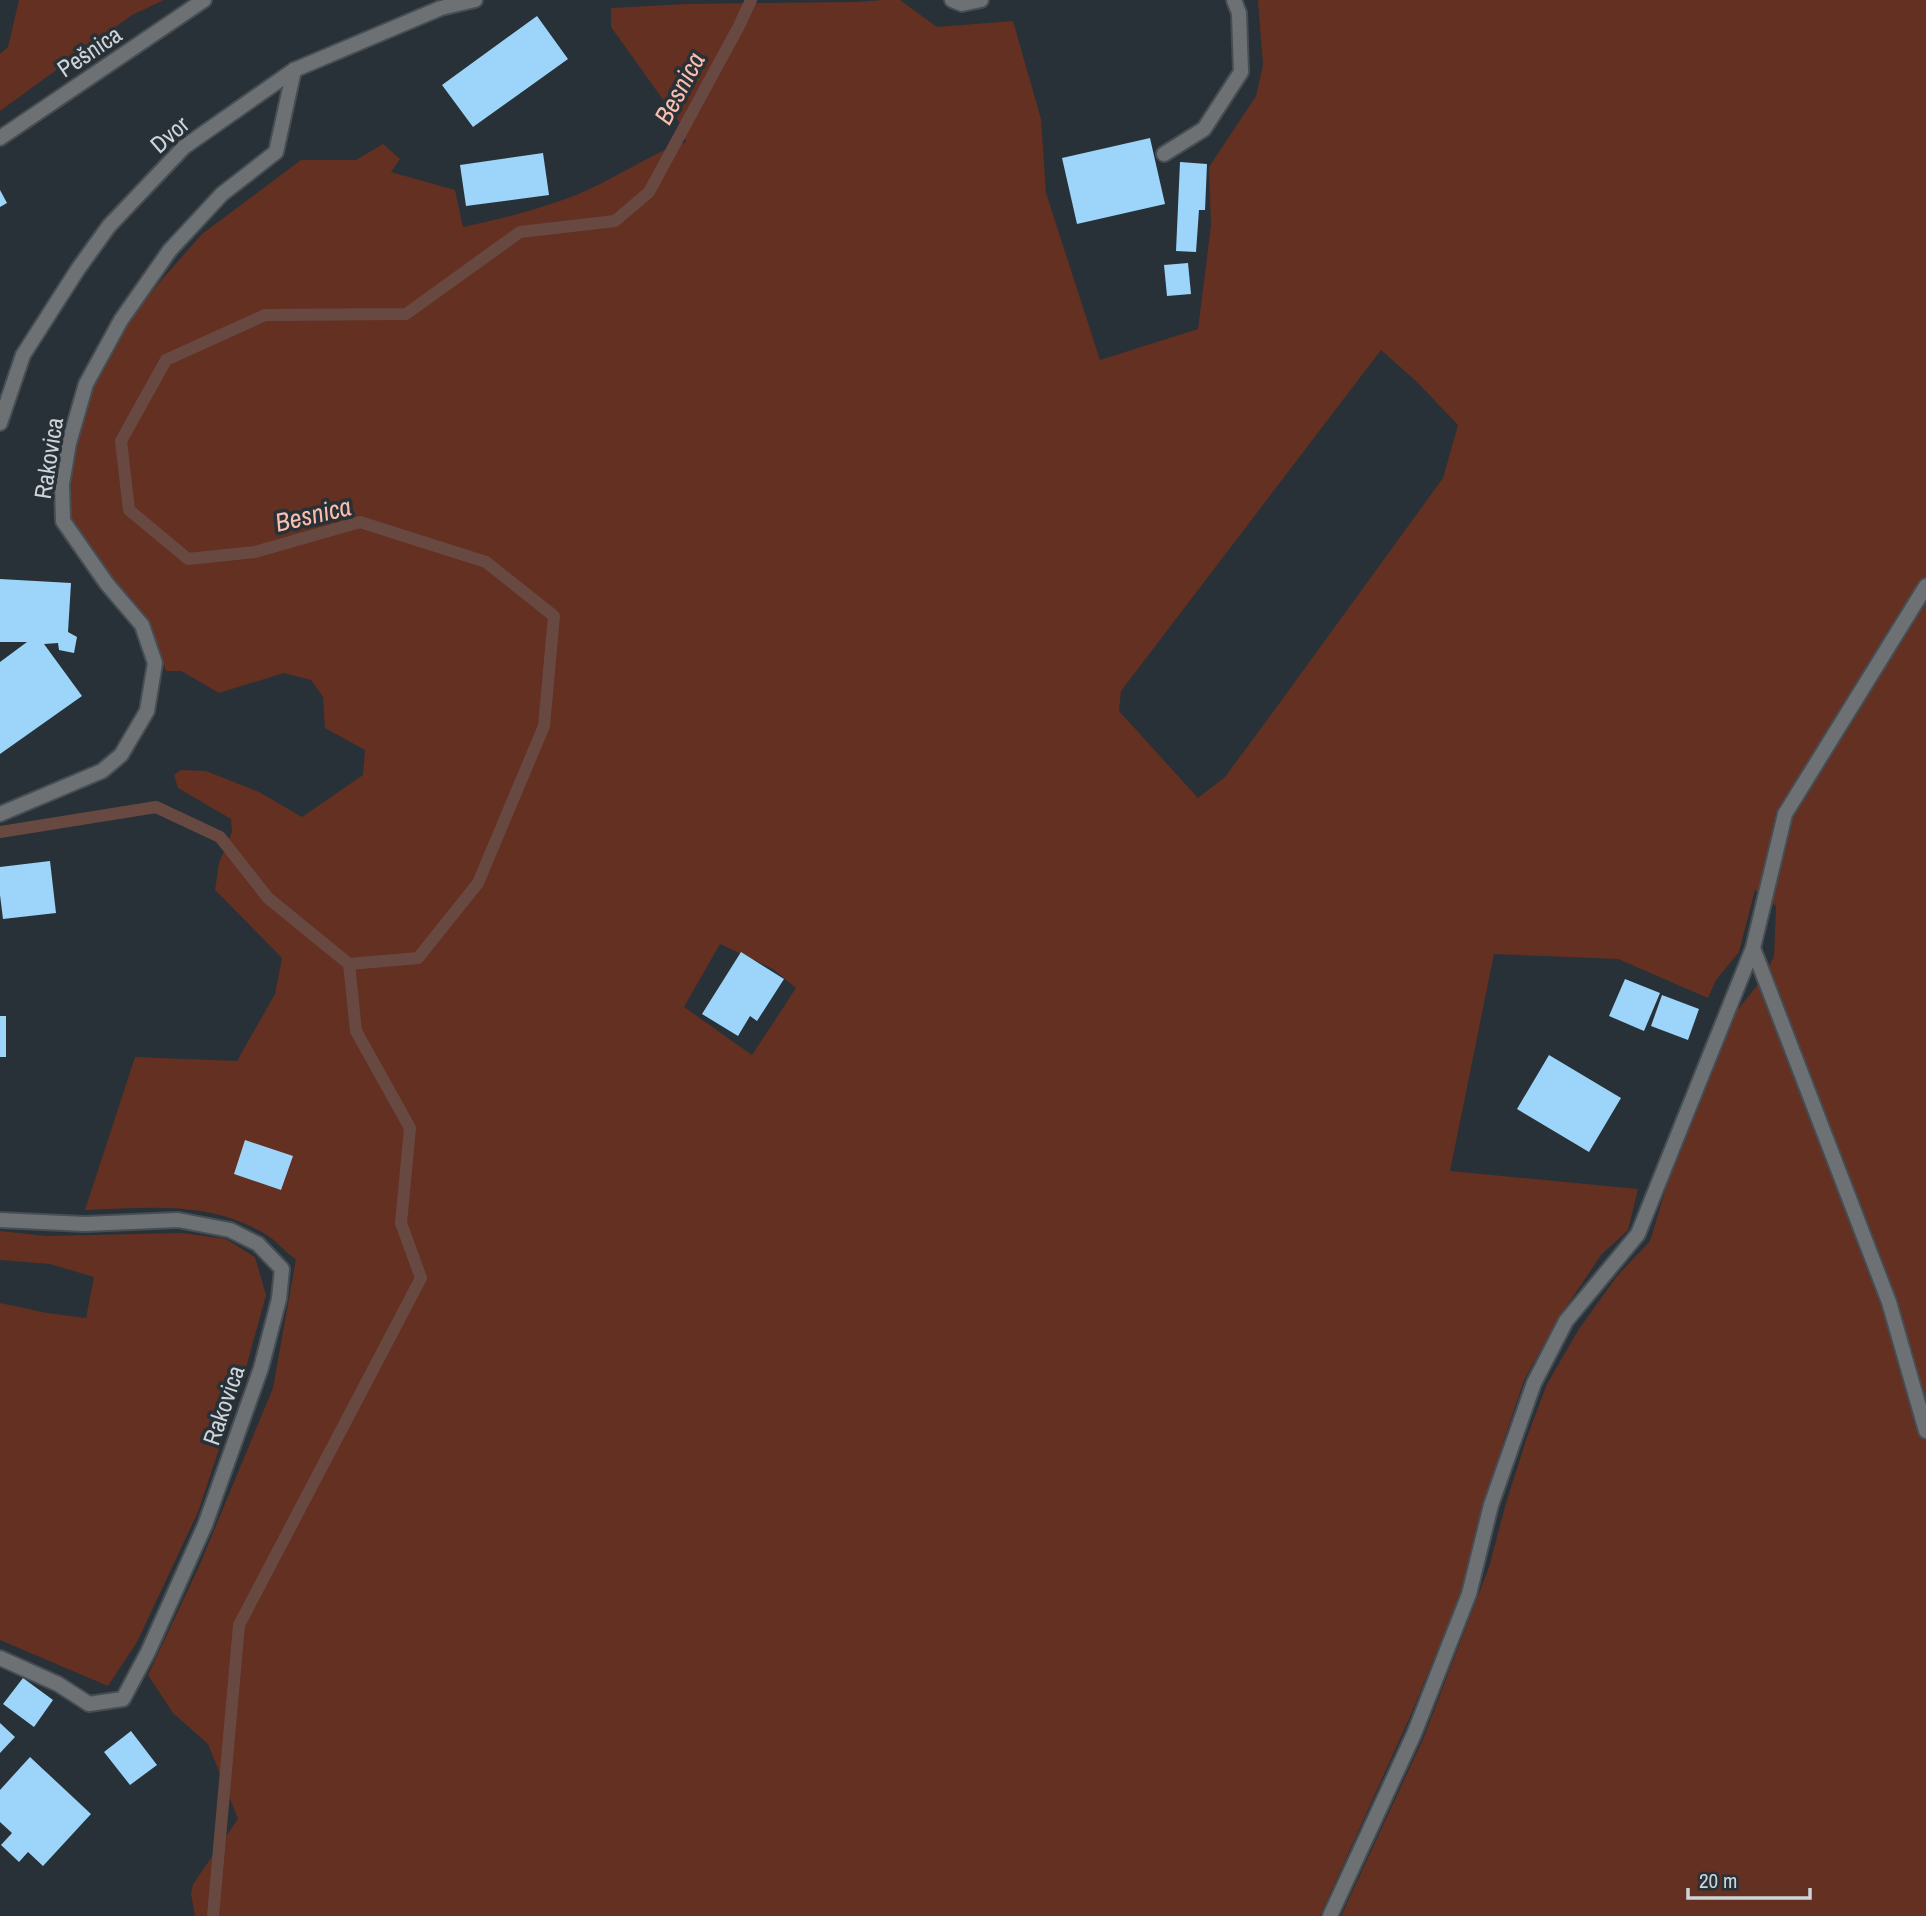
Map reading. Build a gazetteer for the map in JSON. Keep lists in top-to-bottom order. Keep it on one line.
{"streets":{"street":["Pešnica","Dvor","Rakovica"]},"crossings":[["Dvor","Rakovica"]],"water":["Besnica"],"scale_bar":"20 m"}
